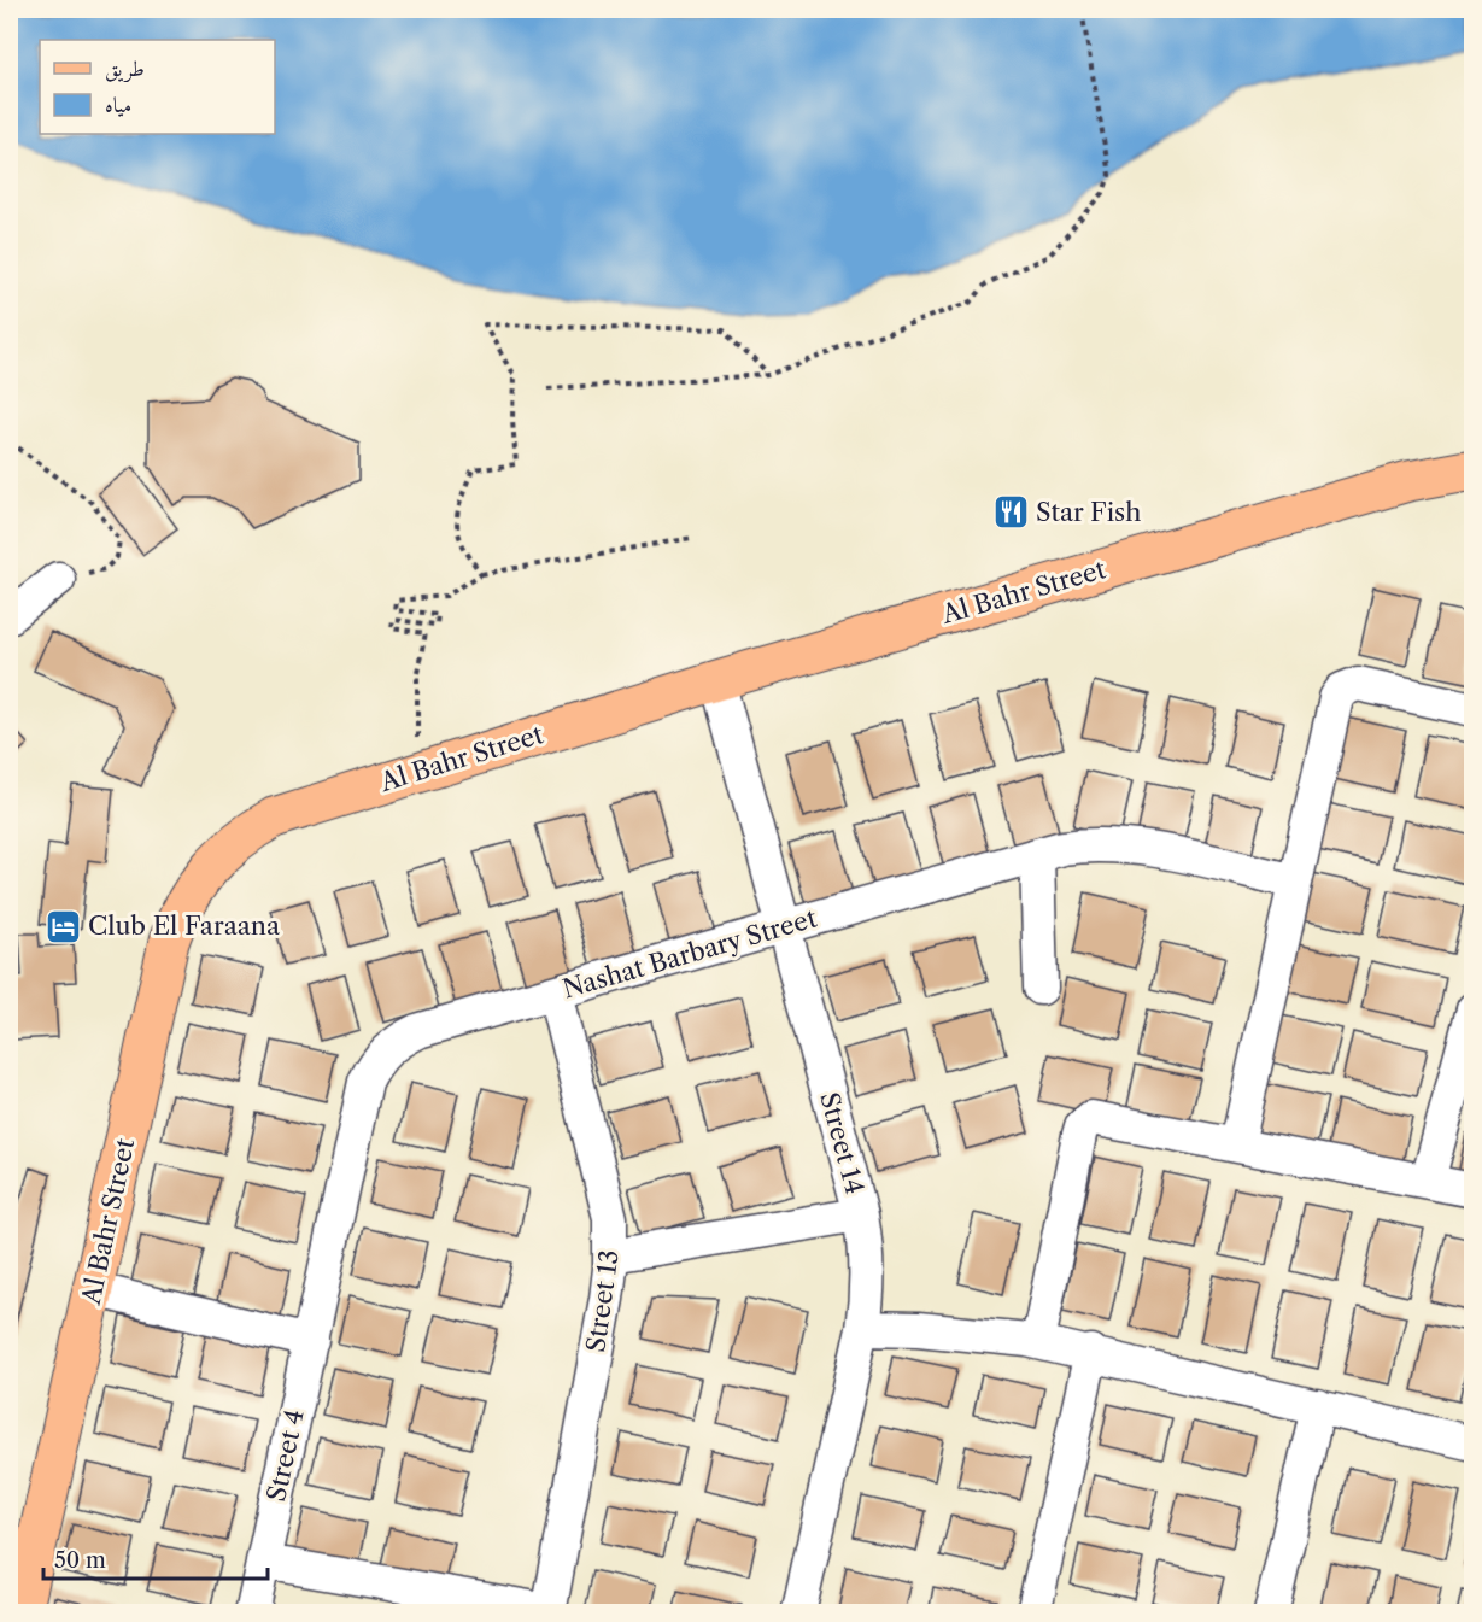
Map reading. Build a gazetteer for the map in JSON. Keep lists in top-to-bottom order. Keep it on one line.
{"streets":{"main road":["Al Bahr Street"],"street":["Nashat Barbary Street","Street 14","Street 13","Street 4"]},"crossings":[["Al Bahr Street","Street 14"],["Nashat Barbary Street","Street 14"],["Nashat Barbary Street","Street 13"],["Nashat Barbary Street","Street 4"]],"places":{"restaurant":["Star Fish"],"hotel":["Club El Faraana"]},"legend":["طريق","مياه"],"scale_bar":"50 m"}
